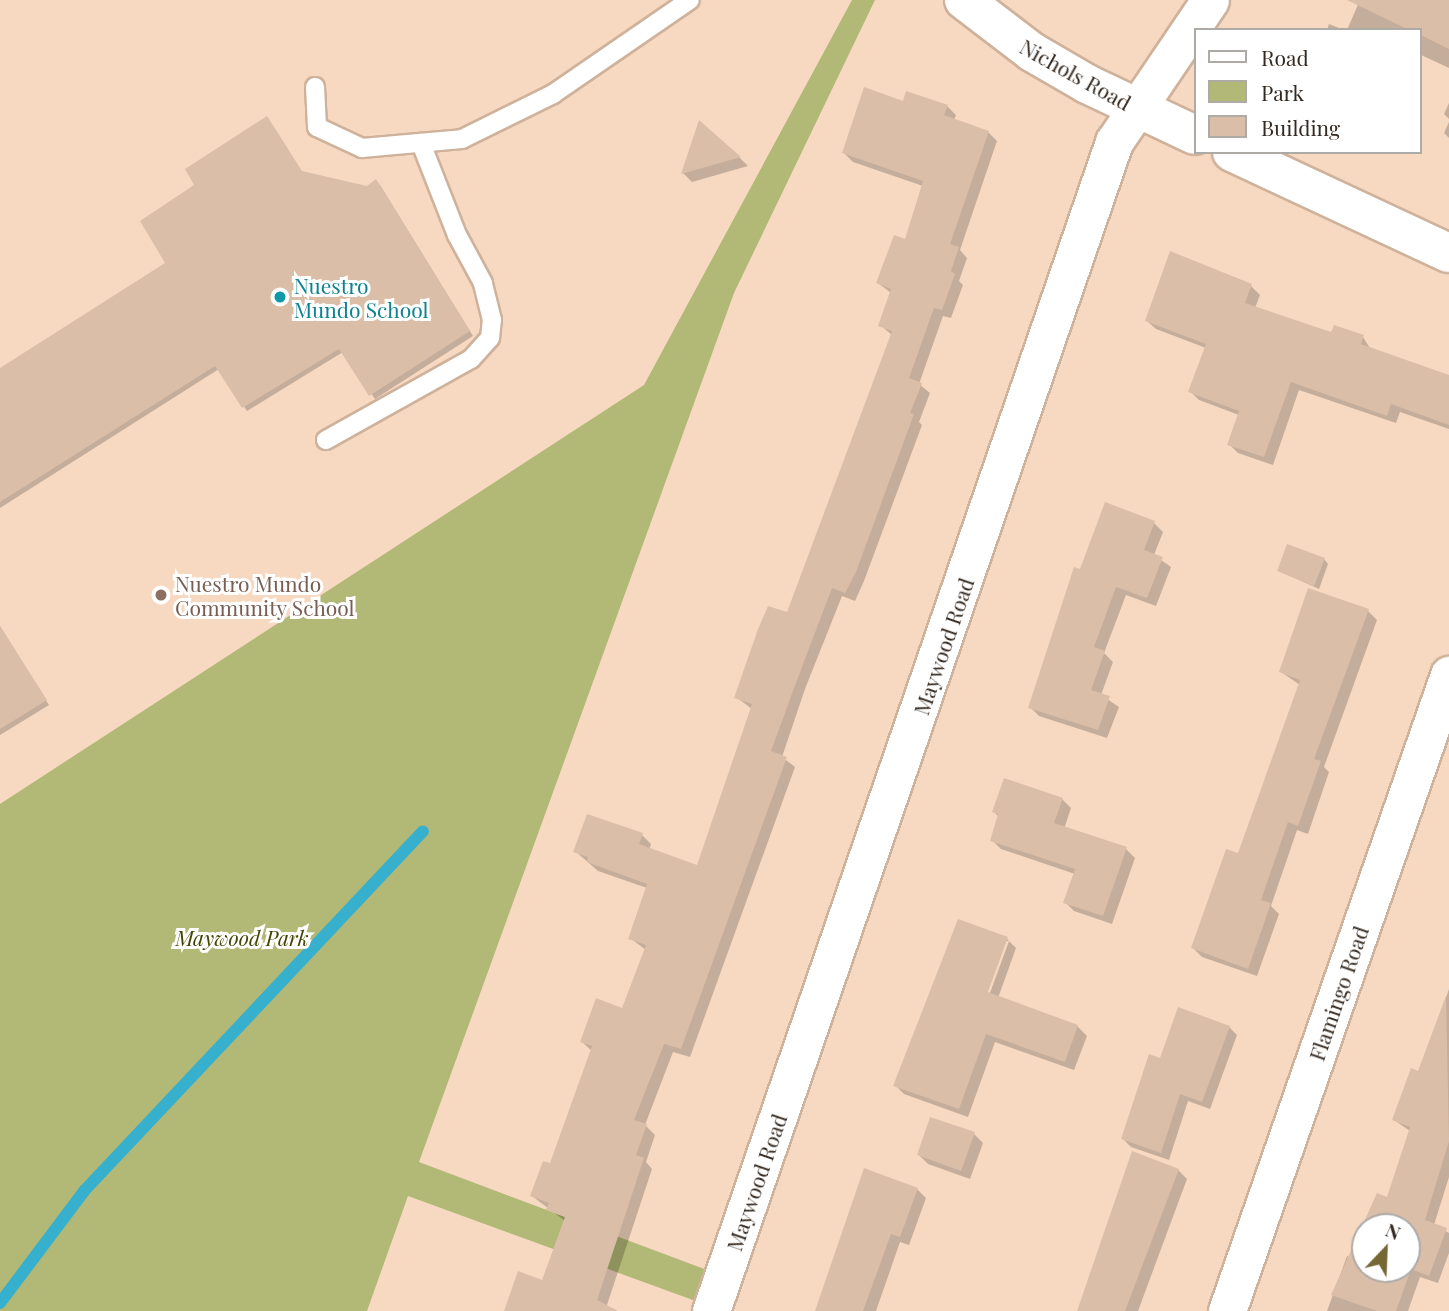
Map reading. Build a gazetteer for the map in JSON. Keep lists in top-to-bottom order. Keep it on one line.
{"streets":{"street":["Nichols Road","Maywood Road","Flamingo Road"]},"crossings":[["Nichols Road","Maywood Road"]],"parks":["Maywood Park"],"places":["Nuestro Mundo School","Nuestro Mundo Community School"],"legend":["Road","Park","Building"],"north":"top right"}
